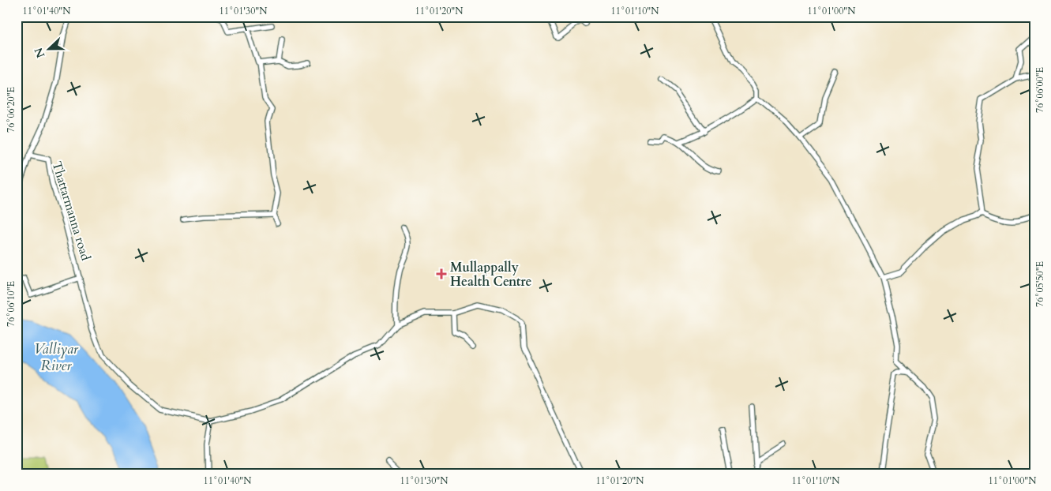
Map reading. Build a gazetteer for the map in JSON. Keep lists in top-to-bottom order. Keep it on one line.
{"streets":{"street":["Thattarmanna road"]},"water":["Valliyar River"],"places":{"health":["Mullappally Health Centre"]},"north":"left","coordinates":["11°01'40\"N","11°01'30\"N","11°01'20\"N","11°01'10\"N","11°01'00\"N","76°06'00\"E","76°06'20\"E","76°05'50\"E","76°06'10\"E"]}
